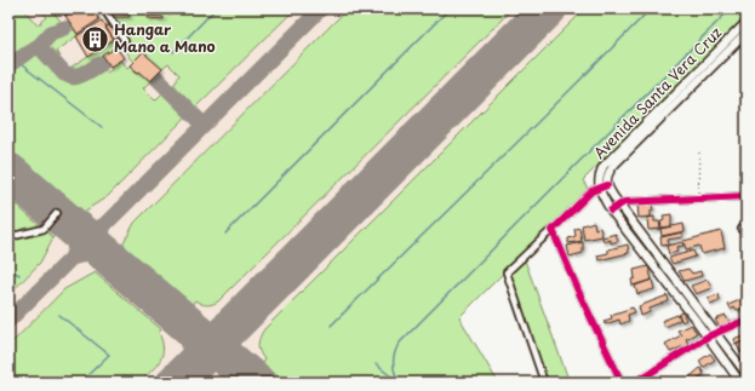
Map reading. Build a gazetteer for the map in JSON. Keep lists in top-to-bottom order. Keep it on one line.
{"streets":{"main road":["Avenida Santa Vera Cruz"]},"places":{"building":["Hangar Mano a Mano"]}}
